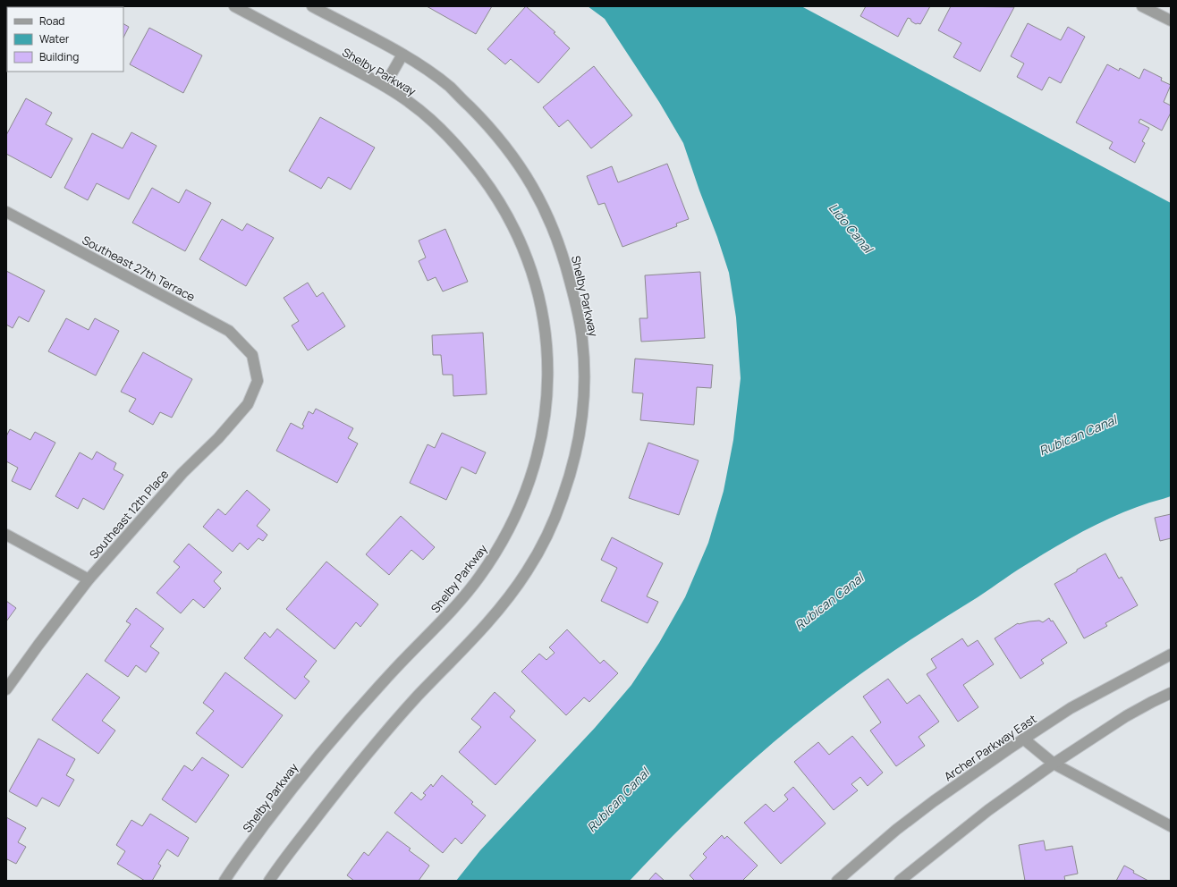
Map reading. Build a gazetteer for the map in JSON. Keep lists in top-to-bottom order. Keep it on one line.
{"streets":{"street":["Shelby Parkway","Southeast 27th Terrace","Southeast 12th Place","Archer Parkway East"]},"crossings":[["Southeast 27th Terrace","Southeast 12th Place"]],"water":["Lido Canal","Rubican Canal"],"legend":["Road","Water","Building"]}
